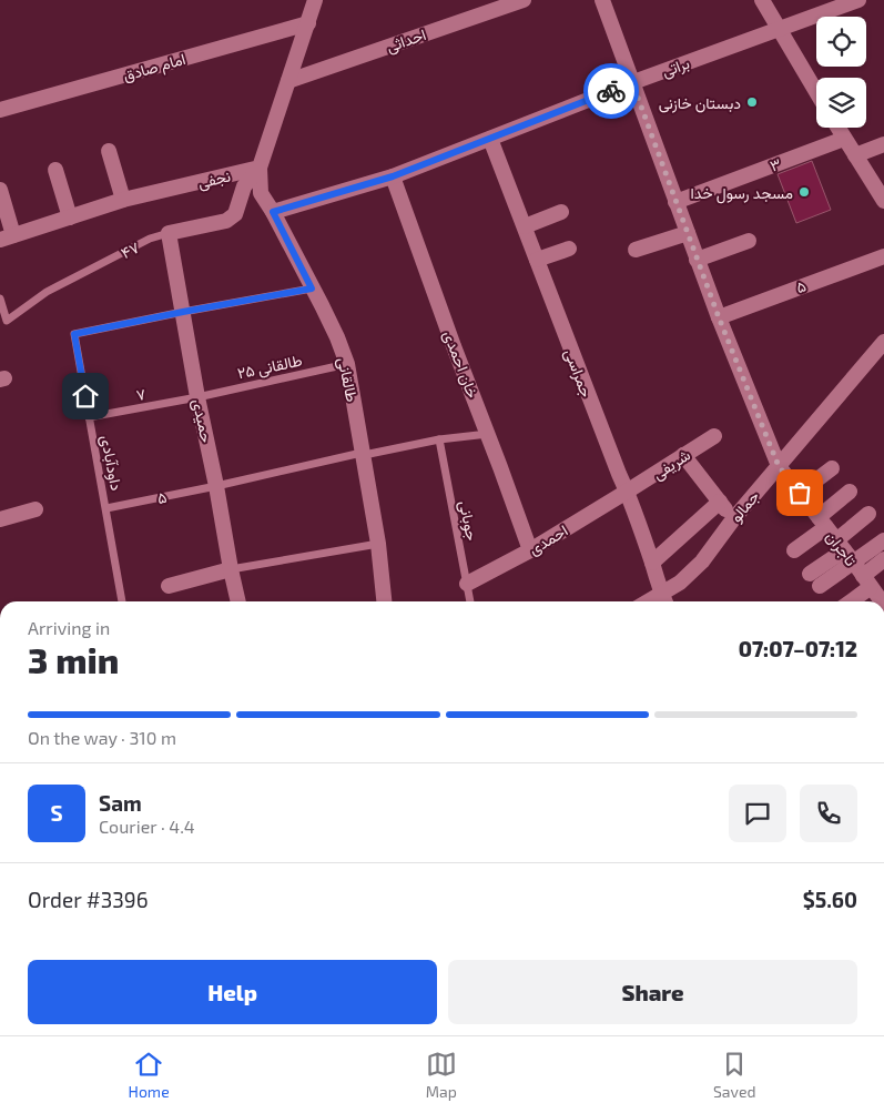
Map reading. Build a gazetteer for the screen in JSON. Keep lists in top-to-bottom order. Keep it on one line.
{"streets":{"street":["احداثی","امام صادق","براتی","۳","نجفی","۴۷","۵","خان احمدی","جمراسی","طالقانی","حمیدی","شریفی","جمالو","احمدی","تاجران"],"lane":["طالقانی ۲۵","۷","داودآبادی","جوبانی"]},"crossings":[["براتی","خان احمدی"],["براتی","جمراسی"],["براتی","طالقانی"],["براتی","تاجران"],["۳","تاجران"],["نجفی","۴۷"],["نجفی","طالقانی"],["۴۷","طالقانی"],["۴۷","حمیدی"],["۵","خان احمدی"],["۵","طالقانی"],["۵","حمیدی"],["۵","داودآبادی"],["۵","جوبانی"],["۵","تاجران"],["خان احمدی","احمدی"],["طالقانی ۲۵","طالقانی"],["طالقانی ۲۵","۷"],["طالقانی ۲۵","حمیدی"],["جمراسی","شریفی"],["جمراسی","جمالو"],["جمراسی","احمدی"],["۷","حمیدی"],["۷","داودآبادی"],["حمیدی","داودآبادی"],["شریفی","احمدی"],["جمالو","تاجران"],["جوبانی","احمدی"]],"places":["دبستان خازنی","مسجد رسول خدا"],"page":{"heading":["3 min","Arriving in","07:07–07:12"],"panel":["Sam","Courier · 4.4","Order #3396","$5.60"],"bar":"On the way · 310 m","round":"S","buttons":["Help","Share"],"tabs":["Home","Map","Saved"]}}
